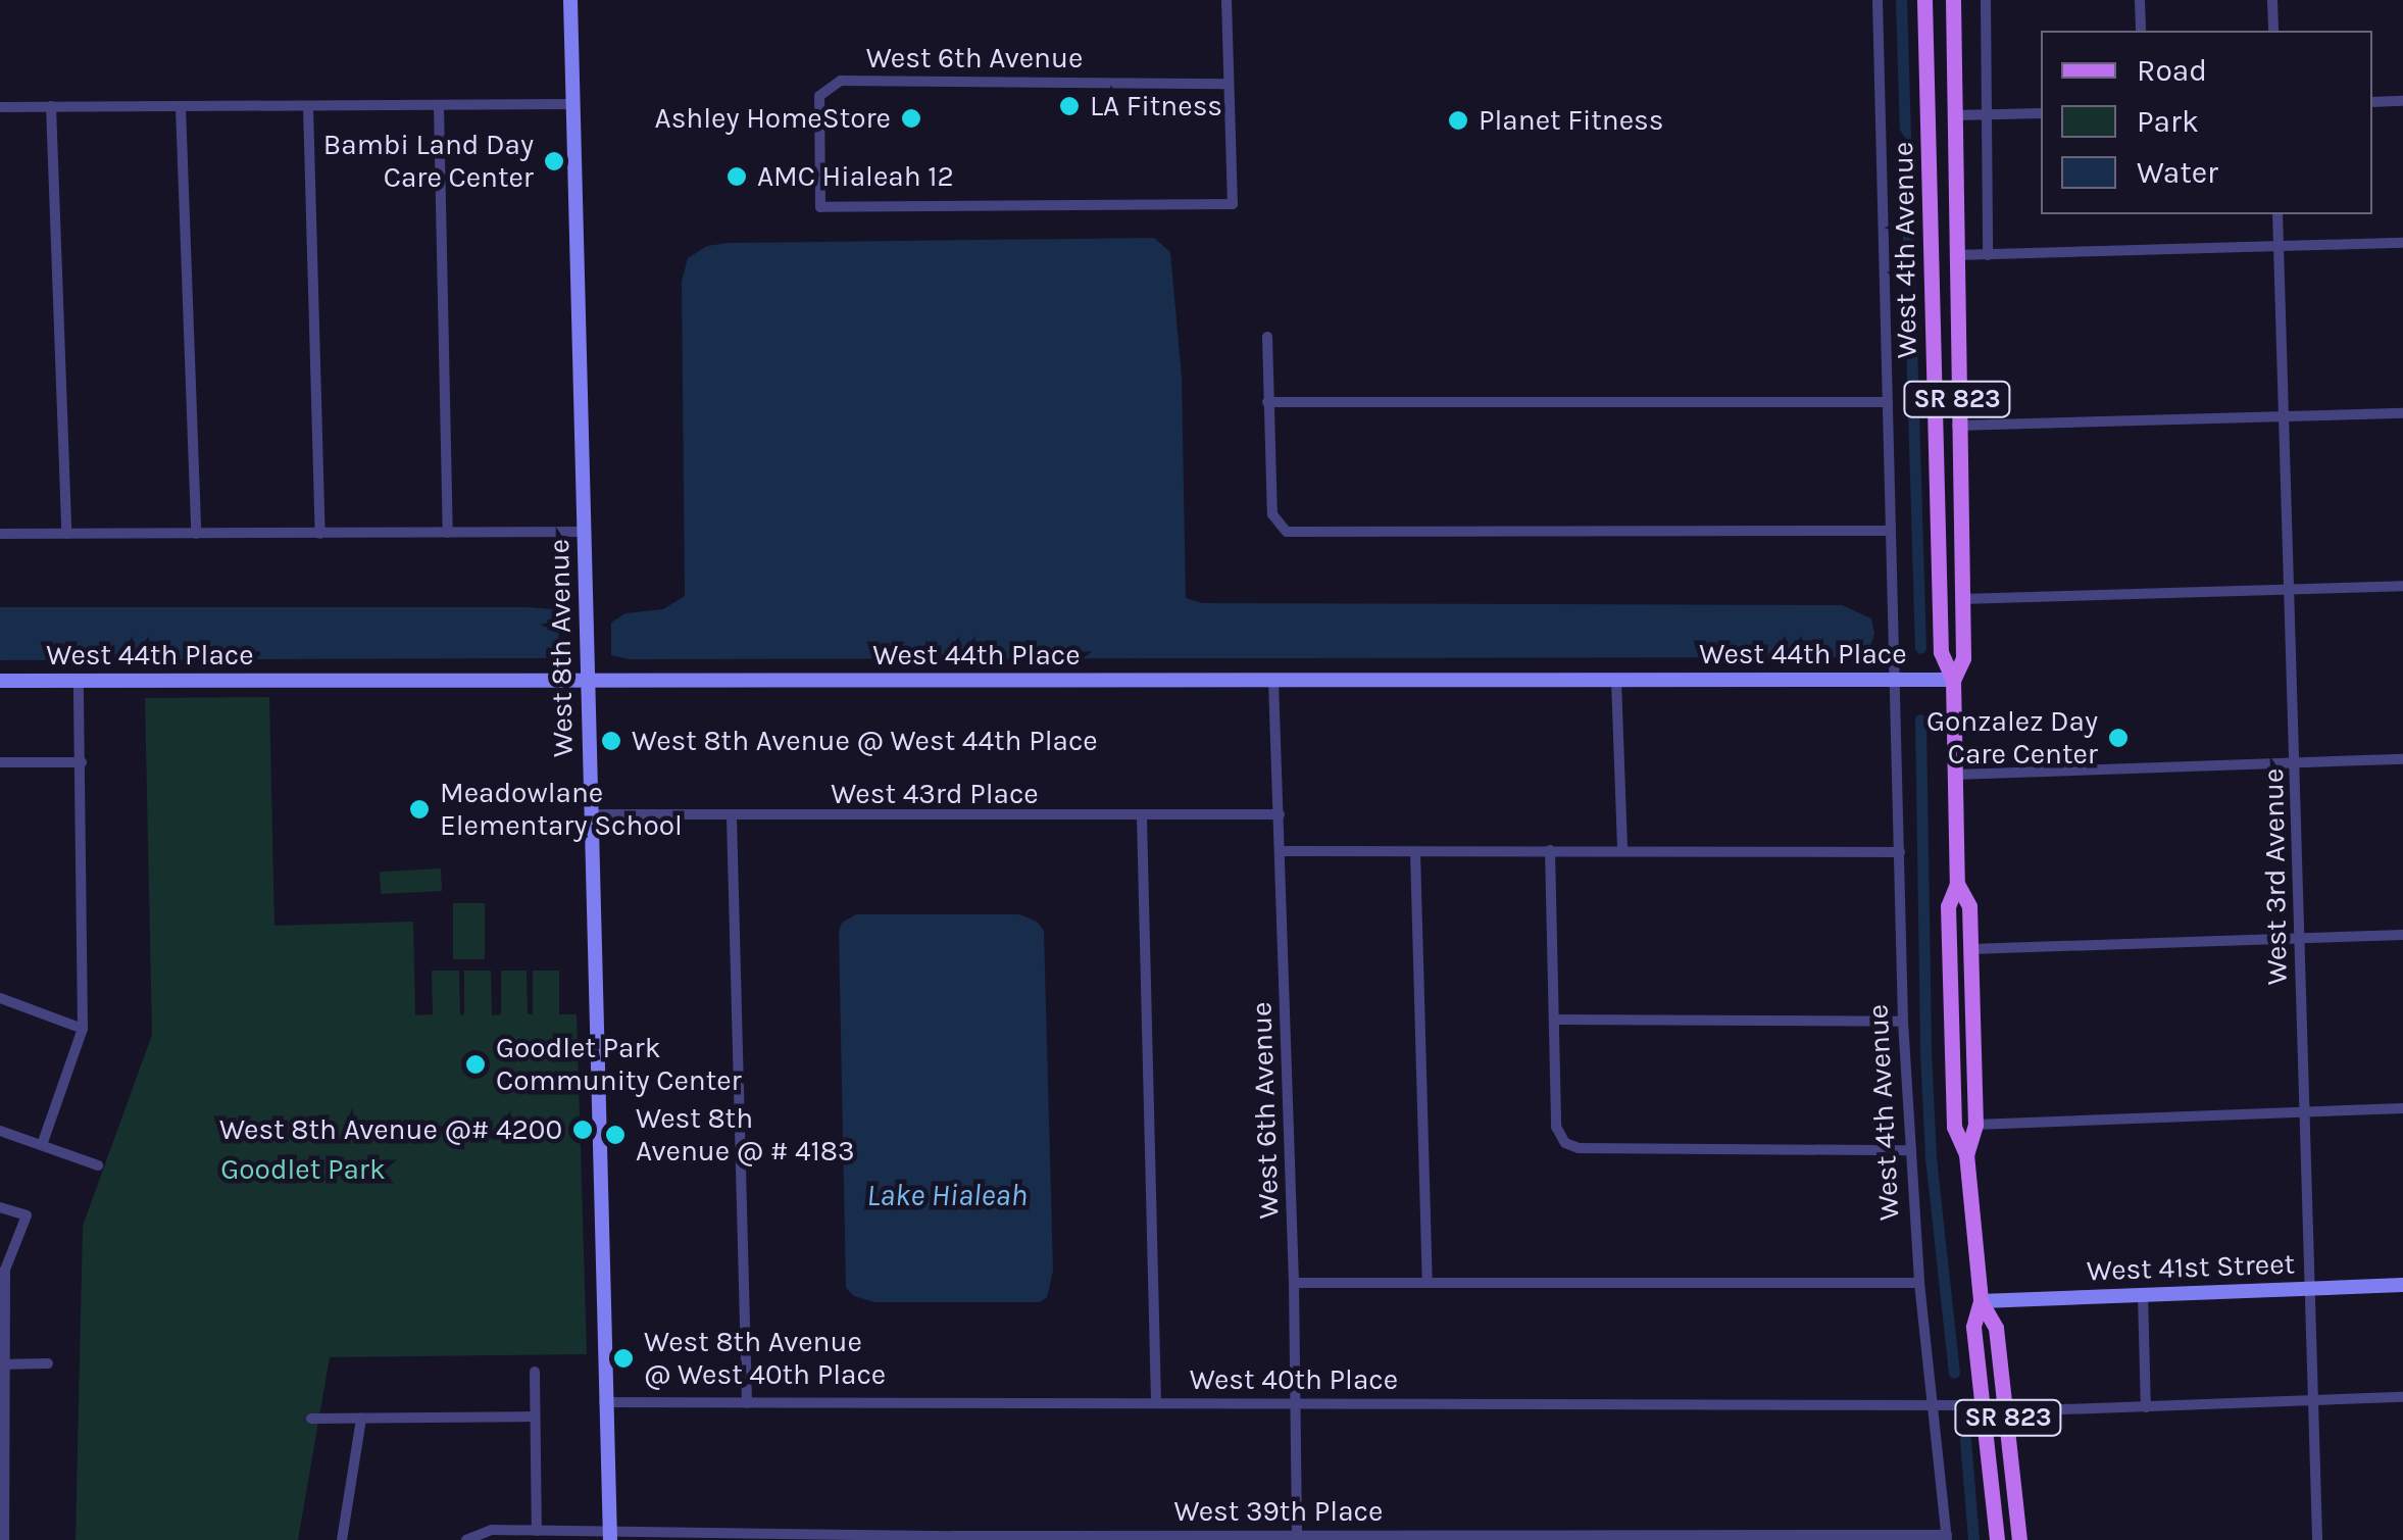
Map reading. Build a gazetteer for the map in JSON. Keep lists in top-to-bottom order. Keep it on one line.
{"streets":{"main road":["West 4th Avenue","SR 823"],"street":["West 6th Avenue","West 8th Avenue","West 44th Place","West 43rd Place","West 3rd Avenue","West 41st Street","West 40th Place","West 39th Place"]},"crossings":[["West 6th Avenue","West 44th Place"],["West 6th Avenue","West 43rd Place"],["West 6th Avenue","West 40th Place"],["West 6th Avenue","West 39th Place"],["West 4th Avenue","West 44th Place"],["West 4th Avenue","West 41st Street"],["West 4th Avenue","West 40th Place"],["West 4th Avenue","West 39th Place"],["West 8th Avenue","West 44th Place"],["West 8th Avenue","West 43rd Place"],["West 8th Avenue","West 40th Place"],["West 8th Avenue","West 39th Place"],["West 3rd Avenue","West 41st Street"]],"water":["Lake Hialeah"],"parks":["Goodlet Park"],"places":["LA Fitness","Ashley HomeStore","Planet Fitness","Bambi Land Day Care Center","AMC Hialeah 12","Gonzalez Day Care Center","West 8th Avenue @ West 44th Place","Meadowlane Elementary School","Goodlet Park Community Center","West 8th Avenue @# 4200","West 8th Avenue @ # 4183","West 8th Avenue @ West 40th Place"],"legend":["Road","Park","Water"]}
